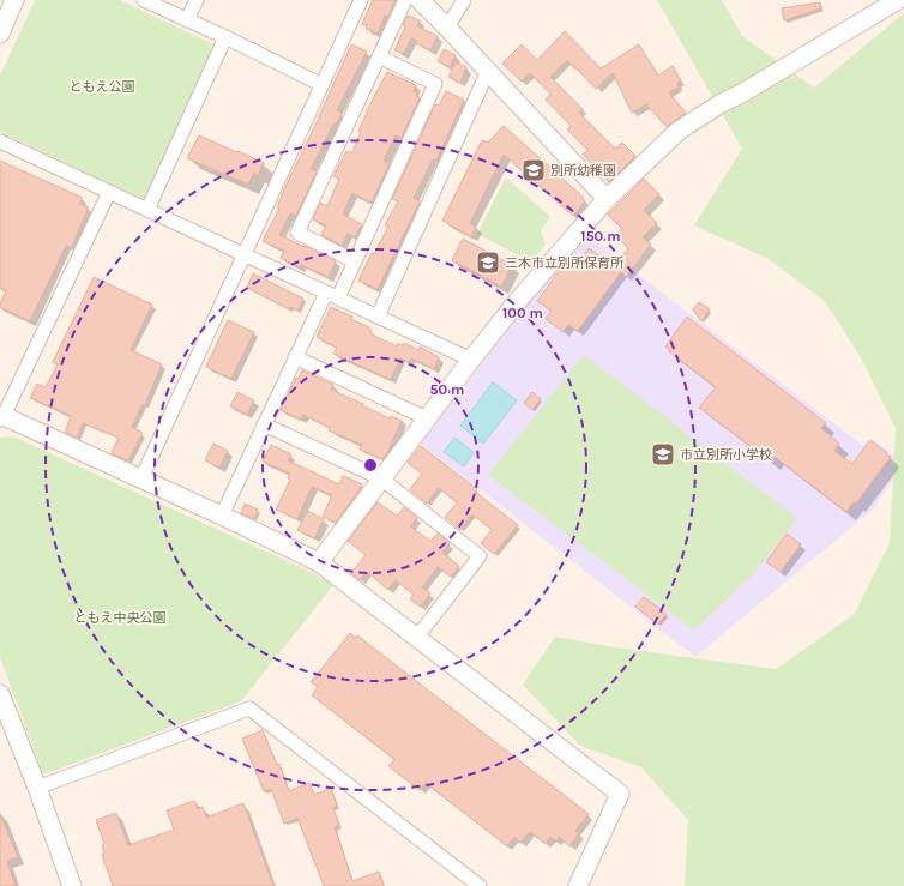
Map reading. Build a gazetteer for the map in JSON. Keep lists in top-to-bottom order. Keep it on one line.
{"parks":["ともえ公園","ともえ中央公園"],"places":{"school or university":["別所幼稚園","三木市立別所保育所","市立別所小学校"]},"rings":["150 m","100 m","50 m"]}
